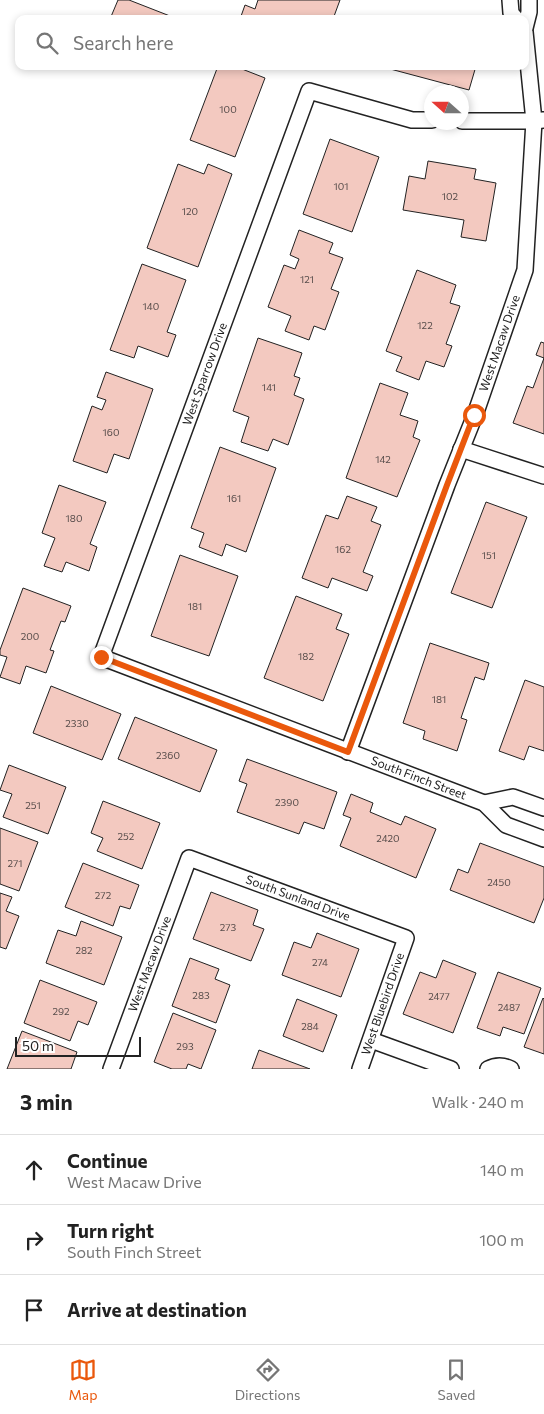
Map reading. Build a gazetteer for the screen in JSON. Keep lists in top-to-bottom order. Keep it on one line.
{"streets":{"street":["West Macaw Drive","West Sparrow Drive","South Finch Street","South Sunland Drive","West Bluebird Drive"]},"crossings":[["West Macaw Drive","South Finch Street"],["West Macaw Drive","South Sunland Drive"],["West Sparrow Drive","South Finch Street"],["South Sunland Drive","West Bluebird Drive"]],"house_numbers":["100","101","102","120","121","140","122","141","160","142","161","180","162","151","181","200","182","181","2330","2360","2390","251","252","2420","271","2450","272","273","282","274","283","2477","2487","292","284","293"],"scale_bar":"50 m","north":"left","page":{"search":"Search here","scale":"50 m","heading":["3 min","Walk · 240 m"],"list":[["Continue","West Macaw Drive","140 m"],["Turn right","South Finch Street","100 m"],"Arrive at destination"],"nav":["Map","Directions","Saved"]}}
